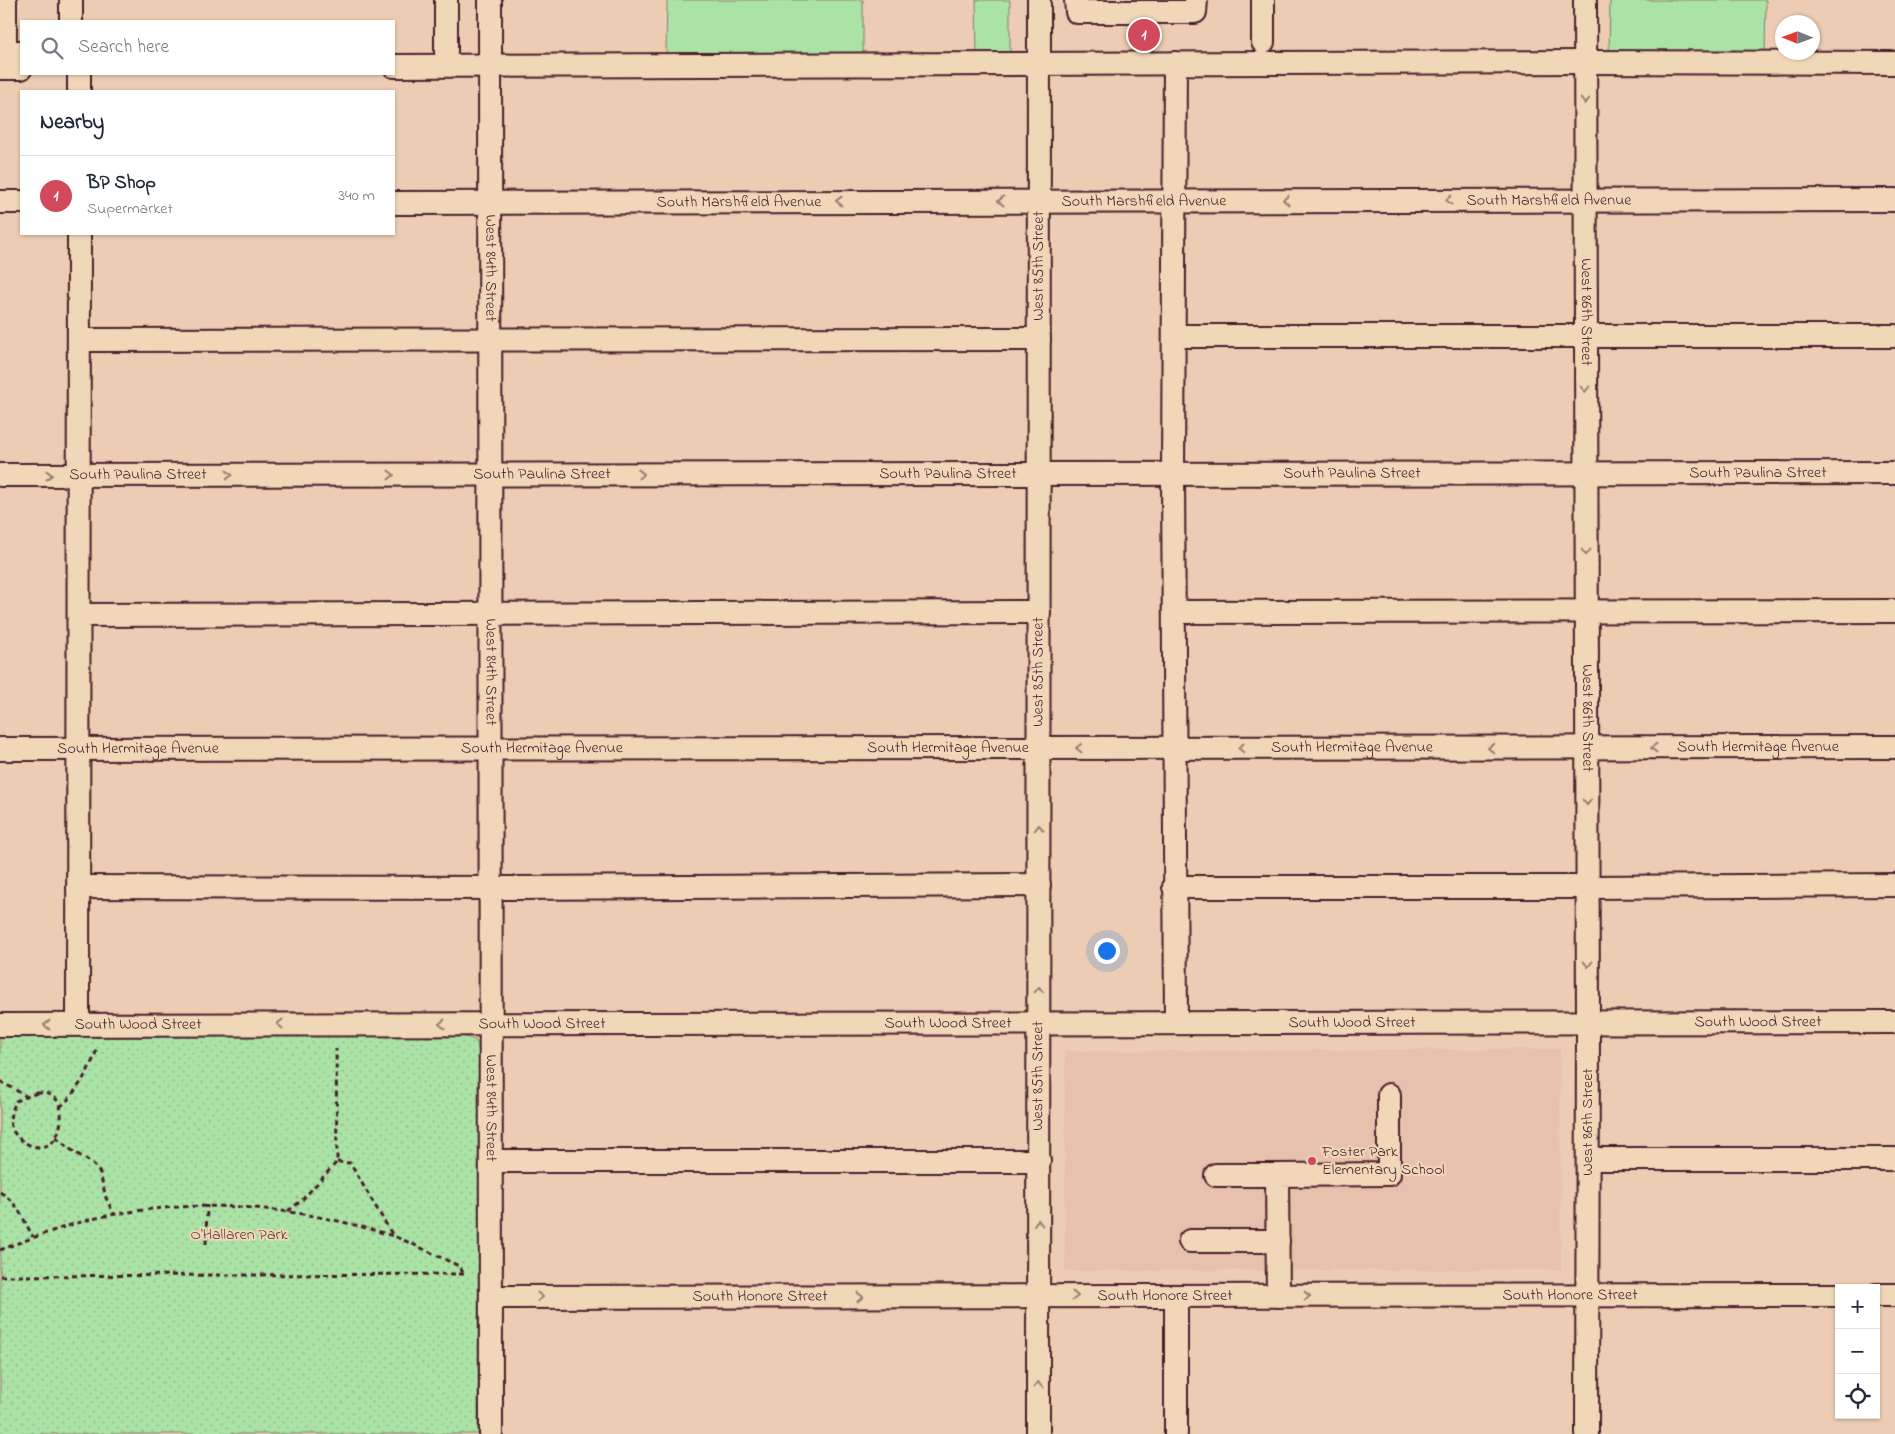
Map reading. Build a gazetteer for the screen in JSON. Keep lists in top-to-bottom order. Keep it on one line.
{"streets":{"street":["South Marshfield Avenue","West 84th Street","West 85th Street","West 86th Street","South Paulina Street","South Hermitage Avenue","South Wood Street","South Honore Street"]},"crossings":[["South Marshfield Avenue","West 84th Street"],["South Marshfield Avenue","West 85th Street"],["South Marshfield Avenue","West 86th Street"],["West 84th Street","South Paulina Street"],["West 84th Street","South Hermitage Avenue"],["West 84th Street","South Wood Street"],["West 84th Street","South Honore Street"],["West 85th Street","South Paulina Street"],["West 85th Street","South Hermitage Avenue"],["West 85th Street","South Wood Street"],["West 85th Street","South Honore Street"],["West 86th Street","South Paulina Street"],["West 86th Street","South Hermitage Avenue"],["West 86th Street","South Wood Street"],["West 86th Street","South Honore Street"]],"one_way":["West 86th Street"],"parks":["O'Hallaren Park"],"places":["Foster Park Elementary School"],"north":"left","page":{"pins":"1","search":"Search here","heading":"Nearby","list":[{"mark":"1","name":"BP Shop","note":"Supermarket","value":"340 m"}],"map_buttons":["+","−"]}}
